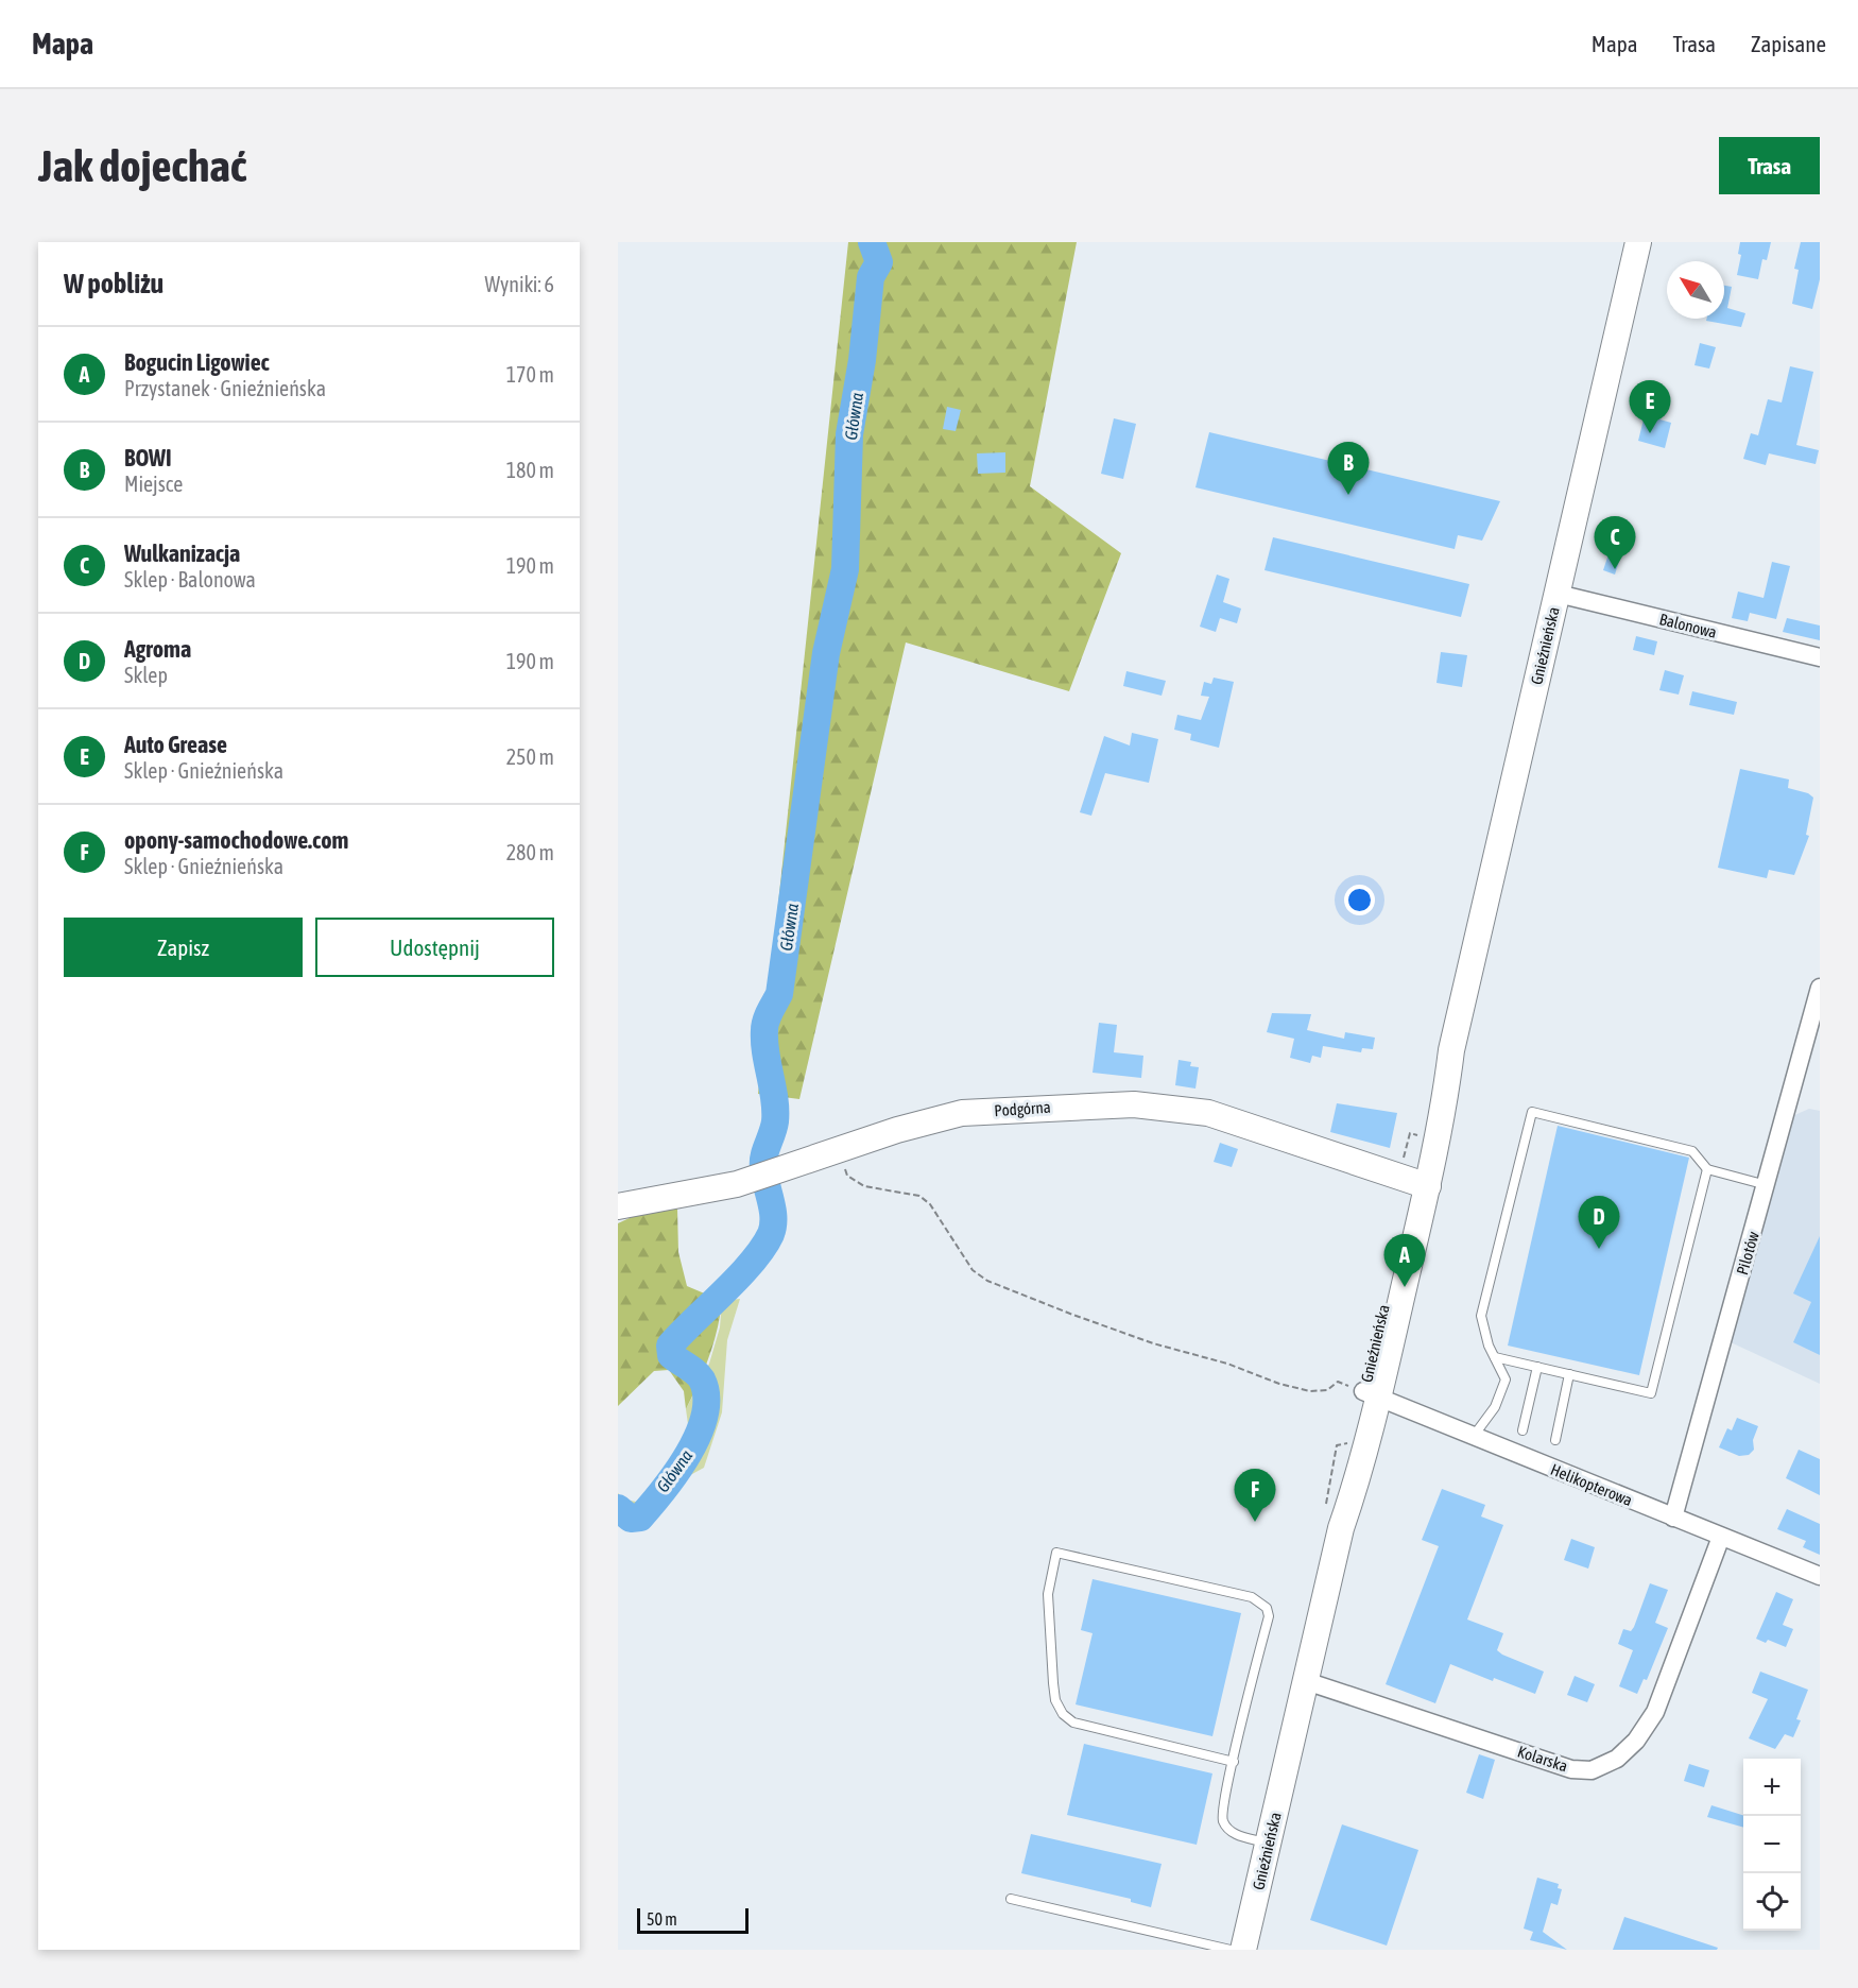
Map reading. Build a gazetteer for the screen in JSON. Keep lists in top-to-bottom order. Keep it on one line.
{"streets":{"main road":["Gnieźnieńska","Podgórna"],"street":["Balonowa","Pilotów","Helikopterowa","Kolarska"]},"crossings":[["Balonowa","Gnieźnieńska"],["Gnieźnieńska","Podgórna"],["Gnieźnieńska","Helikopterowa"],["Gnieźnieńska","Kolarska"],["Pilotów","Helikopterowa"],["Helikopterowa","Kolarska"]],"water":["Główna"],"scale_bar":"50 m","north":"top left","page":{"header":"Mapa","nav":["Mapa","Trasa","Zapisane"],"buttons":["Trasa",["Zapisz","Udostępnij"]],"title":"Jak dojechać","heading":["W pobliżu","Wyniki: 6"],"list":[{"mark":"A","name":"Bogucin Ligowiec","note":"Przystanek · Gnieźnieńska","value":"170 m"},{"mark":"B","name":"BOWI","note":"Miejsce","value":"180 m"},{"mark":"C","name":"Wulkanizacja","note":"Sklep · Balonowa","value":"190 m"},{"mark":"D","name":"Agroma","note":"Sklep","value":"190 m"},{"mark":"E","name":"Auto Grease","note":"Sklep · Gnieźnieńska","value":"250 m"},{"mark":"F","name":"opony-samochodowe.com","note":"Sklep · Gnieźnieńska","value":"280 m"}],"pins":["E","B","C","D","A","F"],"map_buttons":["+","−"],"scale":"50 m"}}
